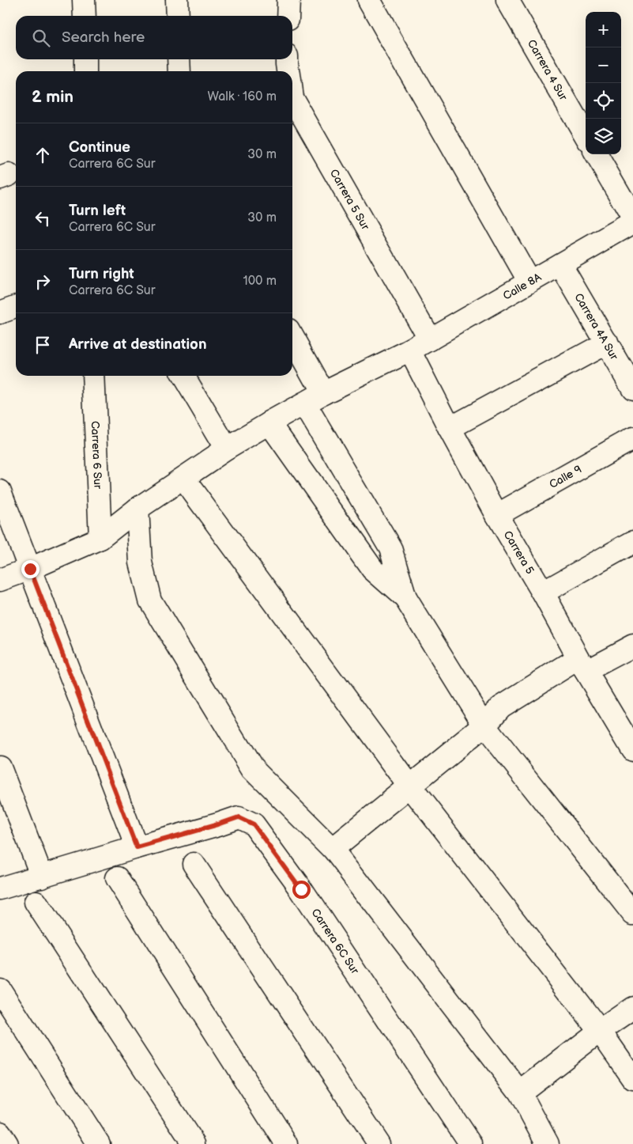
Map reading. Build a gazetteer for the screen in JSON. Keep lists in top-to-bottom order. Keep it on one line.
{"streets":{"street":["Carrera 4 Sur","Carrera 5 Sur","Calle 8A","Carrera 4A Sur","Carrera 6 Sur","Calle 9","Carrera 5","Carrera 6C Sur"]},"crossings":[["Carrera 5 Sur","Calle 8A"],["Calle 8A","Carrera 4A Sur"],["Calle 8A","Carrera 6 Sur"],["Calle 8A","Carrera 5"],["Calle 9","Carrera 5"]],"page":{"map_buttons":["+","−"],"search":"Search here","heading":["2 min","Walk · 160 m"],"list":[["Continue","Carrera 6C Sur","30 m"],["Turn left","Carrera 6C Sur","30 m"],["Turn right","Carrera 6C Sur","100 m"],"Arrive at destination"]}}
